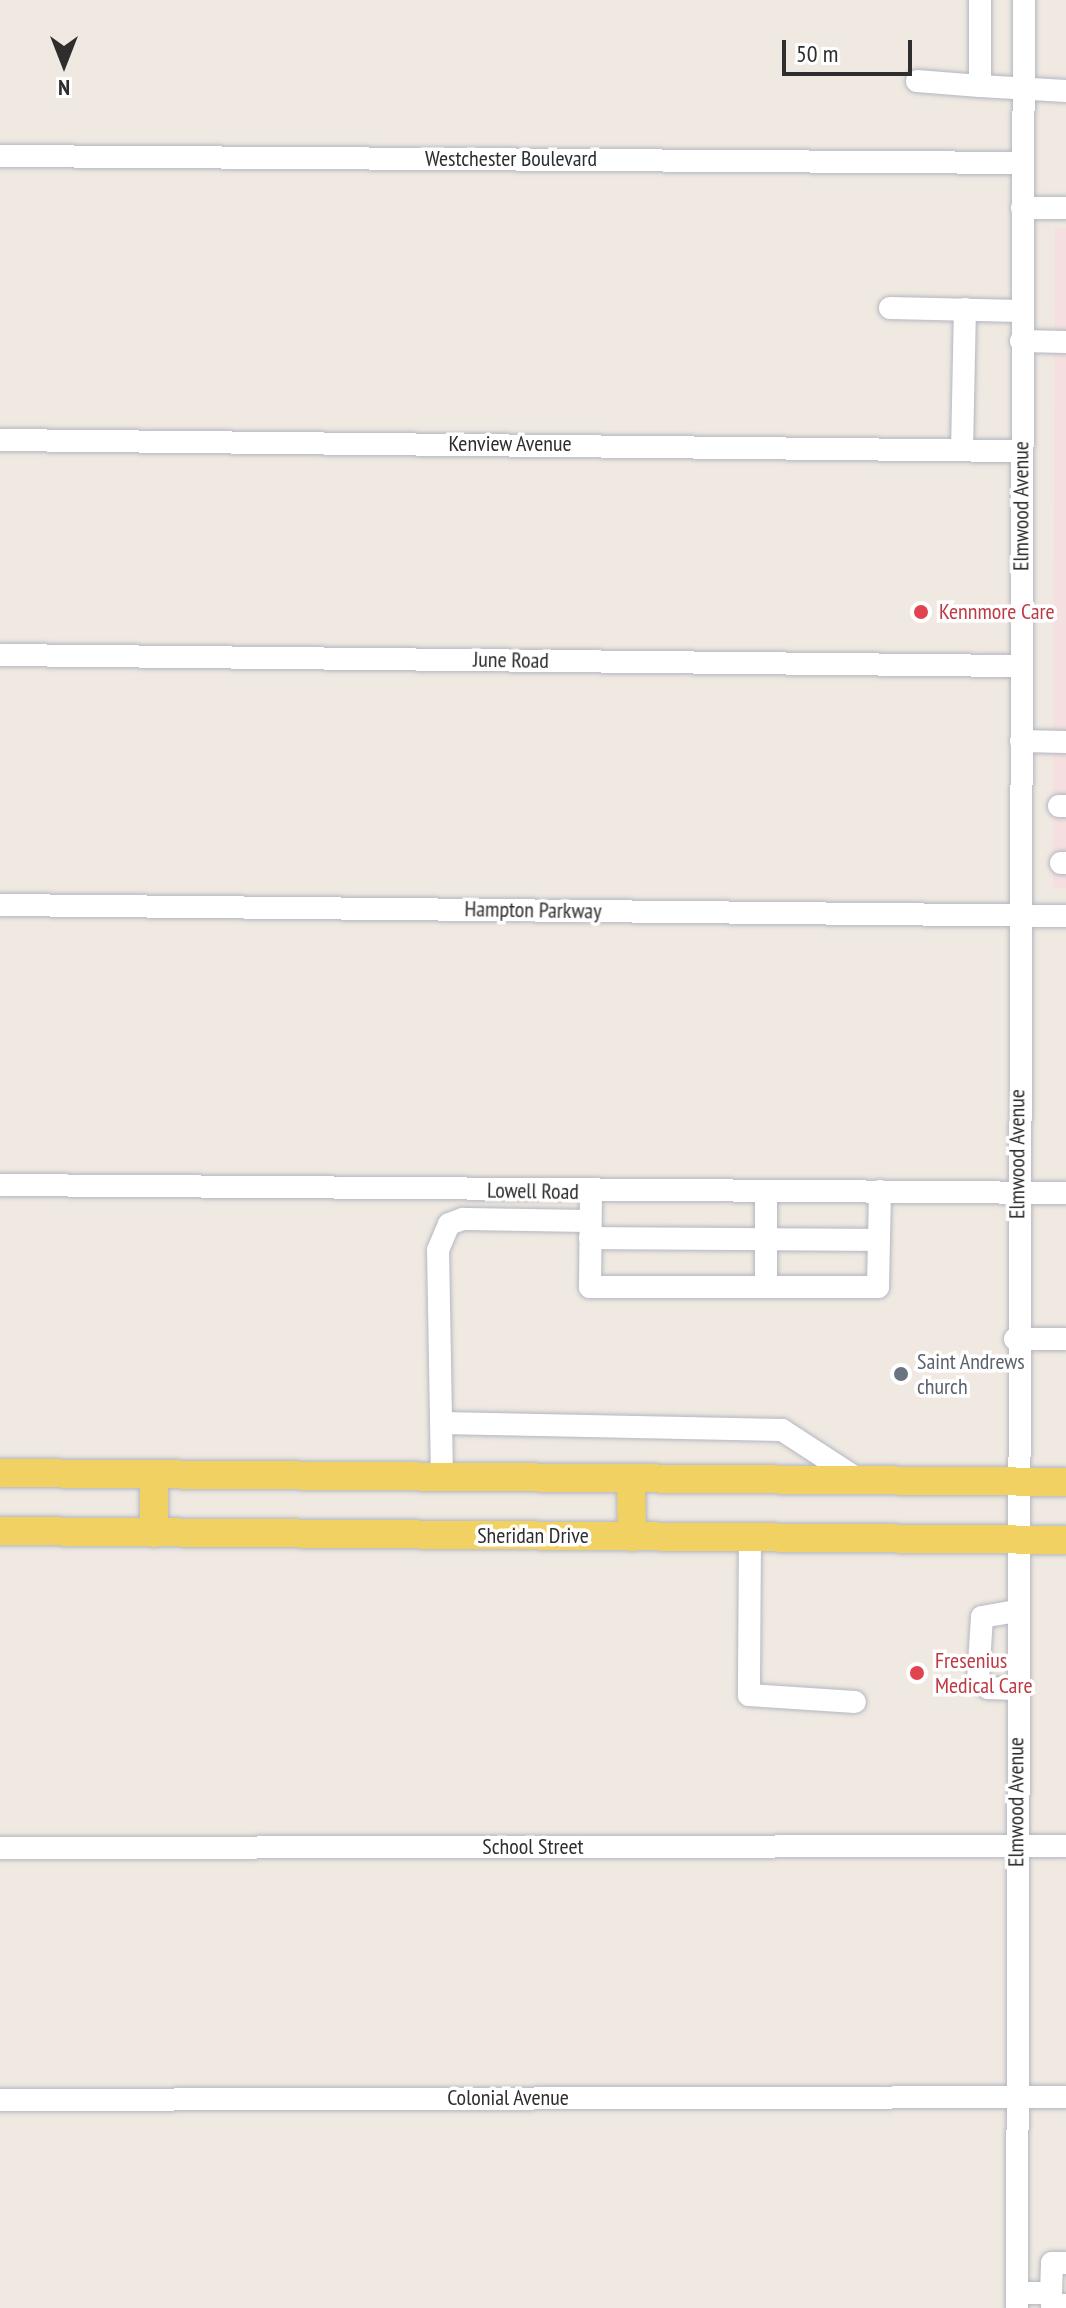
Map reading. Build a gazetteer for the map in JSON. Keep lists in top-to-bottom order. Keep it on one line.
{"streets":{"main road":["Sheridan Drive"],"street":["Westchester Boulevard","Kenview Avenue","Elmwood Avenue","June Road","Hampton Parkway","Lowell Road","School Street","Colonial Avenue"]},"crossings":[["Westchester Boulevard","Elmwood Avenue"],["Kenview Avenue","Elmwood Avenue"],["Elmwood Avenue","June Road"],["Elmwood Avenue","Hampton Parkway"],["Elmwood Avenue","Lowell Road"],["Elmwood Avenue","Sheridan Drive"],["Elmwood Avenue","School Street"],["Elmwood Avenue","Colonial Avenue"]],"places":["Kennmore Care","Saint Andrews church","Fresenius Medical Care"],"scale_bar":"50 m","north":"bottom"}
